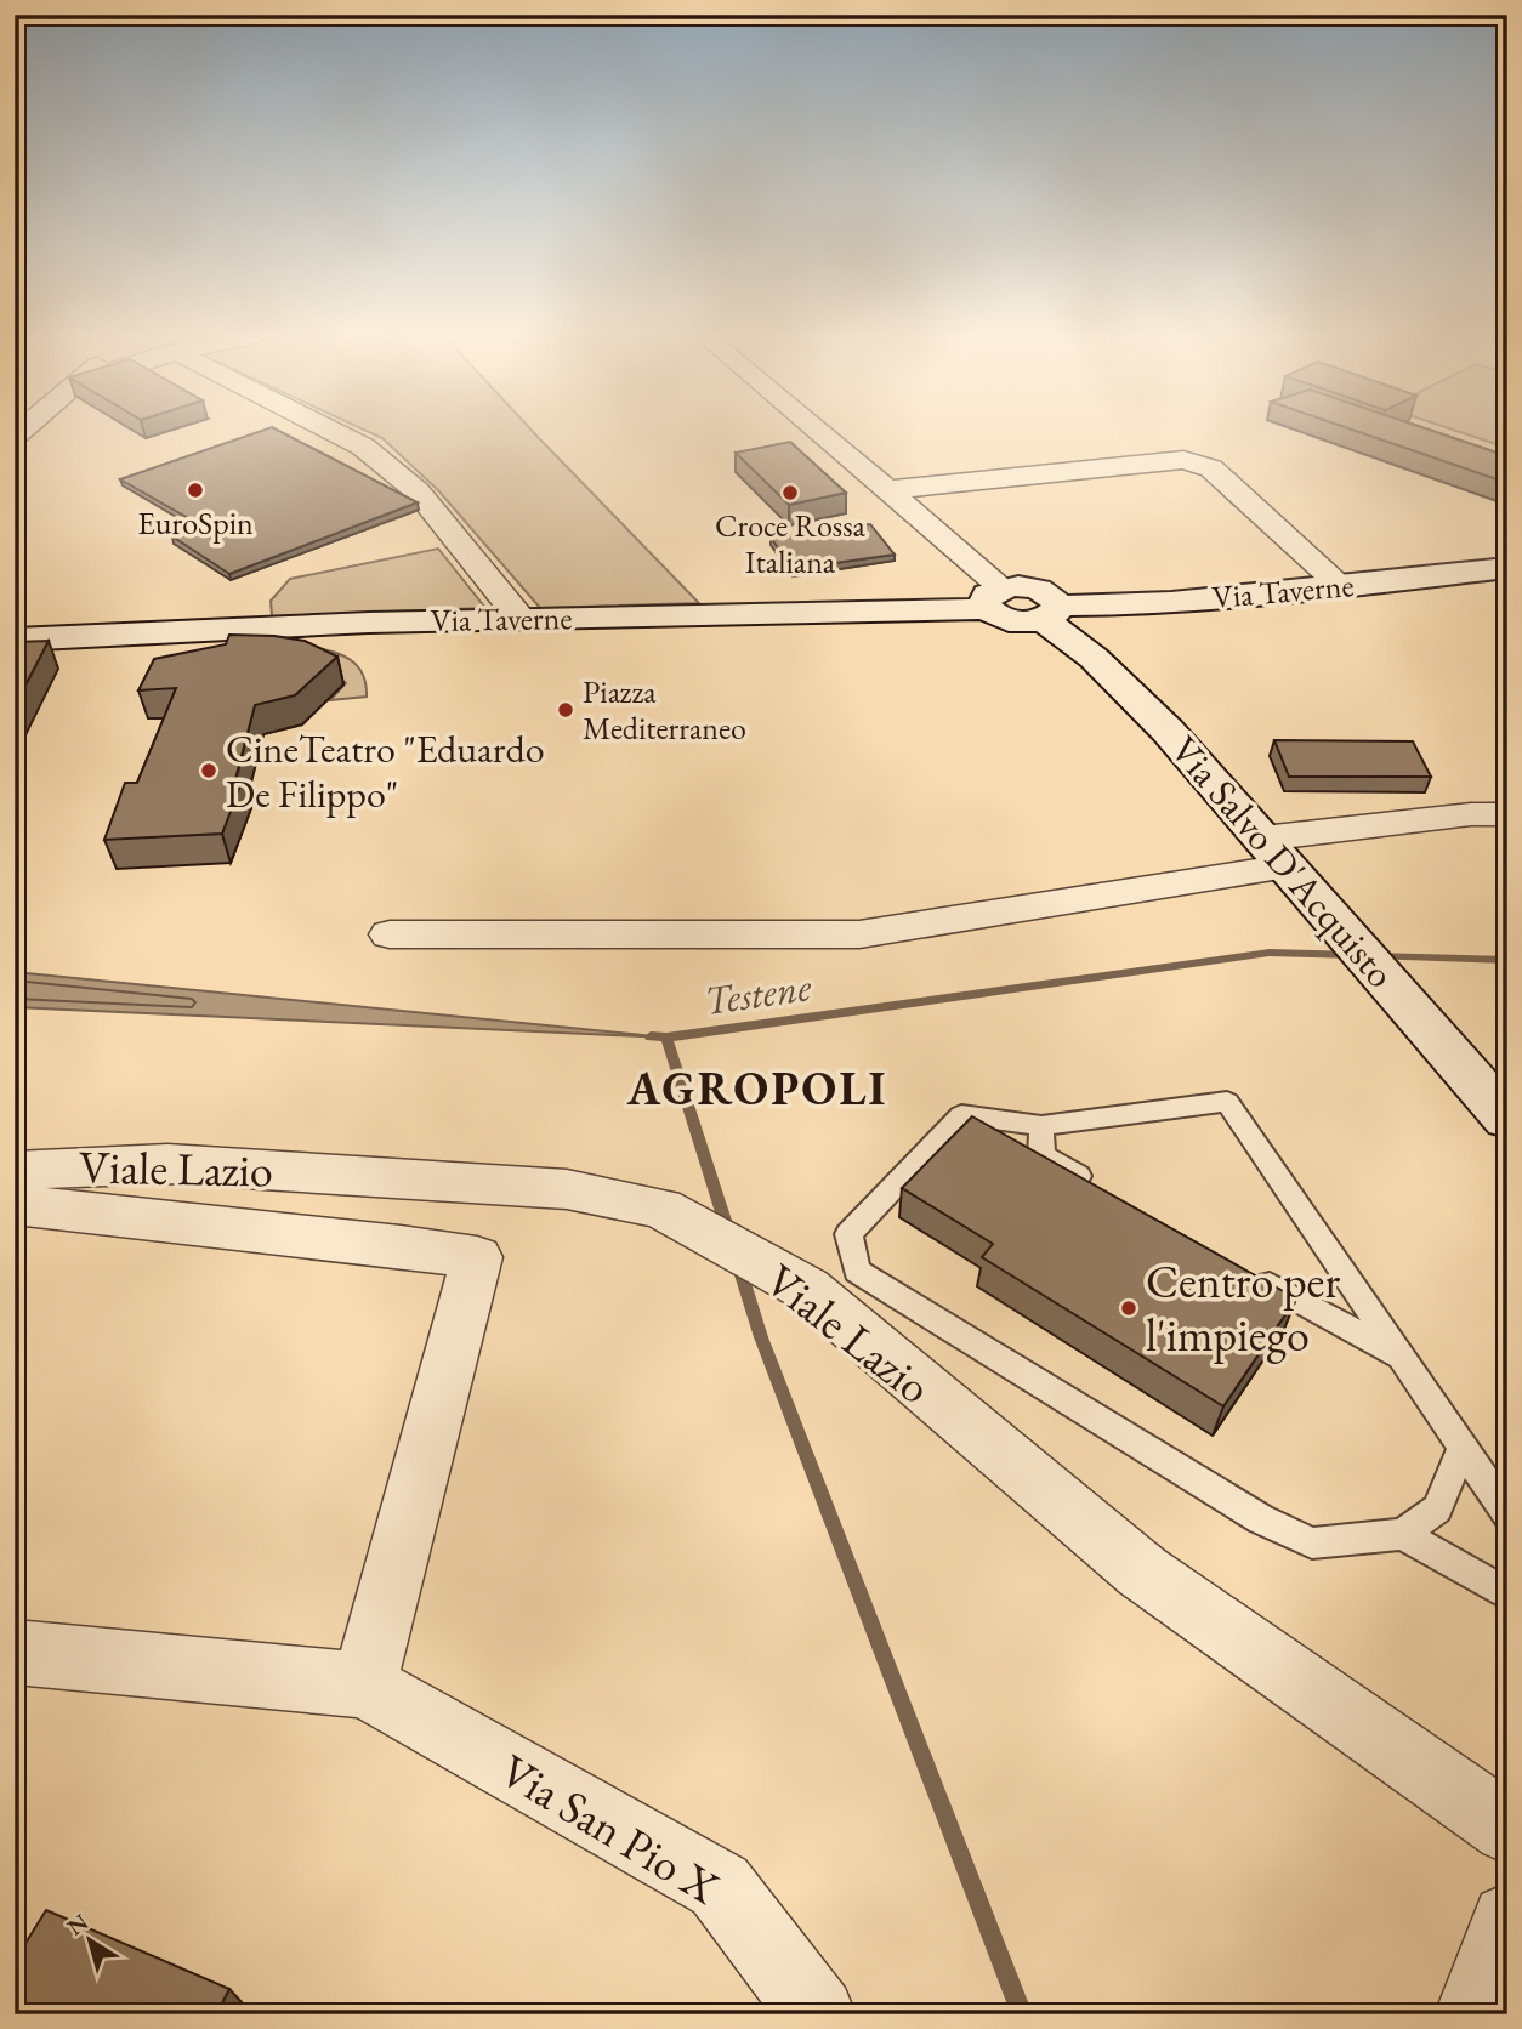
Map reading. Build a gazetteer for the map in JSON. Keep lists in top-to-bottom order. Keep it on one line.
{"streets":{"street":["Via Taverne","Via Salvo D'Acquisto","Viale Lazio","Via San Pio X"]},"crossings":[["Via Taverne","Via Salvo D'Acquisto"],["Viale Lazio","Via San Pio X"]],"districts":["AGROPOLI"],"water":["Testene"],"places":["EuroSpin","Croce Rossa Italiana","Piazza Mediterraneo","CineTeatro \"Eduardo De Filippo\"","Centro per l'impiego"],"north":"top left"}
